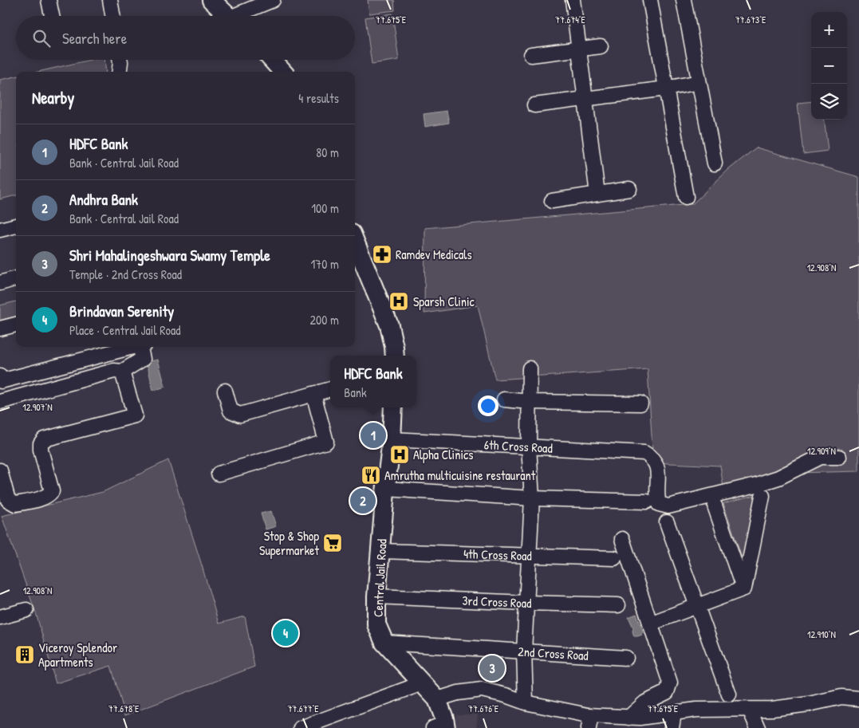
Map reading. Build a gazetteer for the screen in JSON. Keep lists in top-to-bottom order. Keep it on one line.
{"streets":{"main road":["Central Jail Road"],"street":["6th Cross Road","4th Cross Road","3rd Cross Road","2nd Cross Road"]},"crossings":[["6th Cross Road","Central Jail Road"],["4th Cross Road","Central Jail Road"],["Central Jail Road","3rd Cross Road"],["Central Jail Road","2nd Cross Road"]],"places":{"pharmacy":["Ramdev Medicals"],"hospital":["Sparsh Clinic","Alpha Clinics"],"restaurant":["Amrutha multicuisine restaurant"],"supermarket":["Stop & Shop Supermarket"],"building":["Viceroy Splendor Apartments"]},"page":{"map_buttons":["+","−"],"search":"Search here","heading":["Nearby","4 results"],"list":[{"mark":"1","name":"HDFC Bank","note":"Bank · Central Jail Road","value":"80 m"},{"mark":"2","name":"Andhra Bank","note":"Bank · Central Jail Road","value":"100 m"},{"mark":"3","name":"Shri Mahalingeshwara Swamy Temple","note":"Temple · 2nd Cross Road","value":"170 m"},{"mark":"4","name":"Brindavan Serenity","note":"Place · Central Jail Road","value":"200 m"}],"popup":["HDFC Bank","Bank"],"pins":["1","2","4","3"]},"coordinates":["77.675°E","77.674°E","77.673°E","12.908°N","12.907°N","12.909°N","12.910°N","77.678°E","77.677°E","77.676°E"]}
